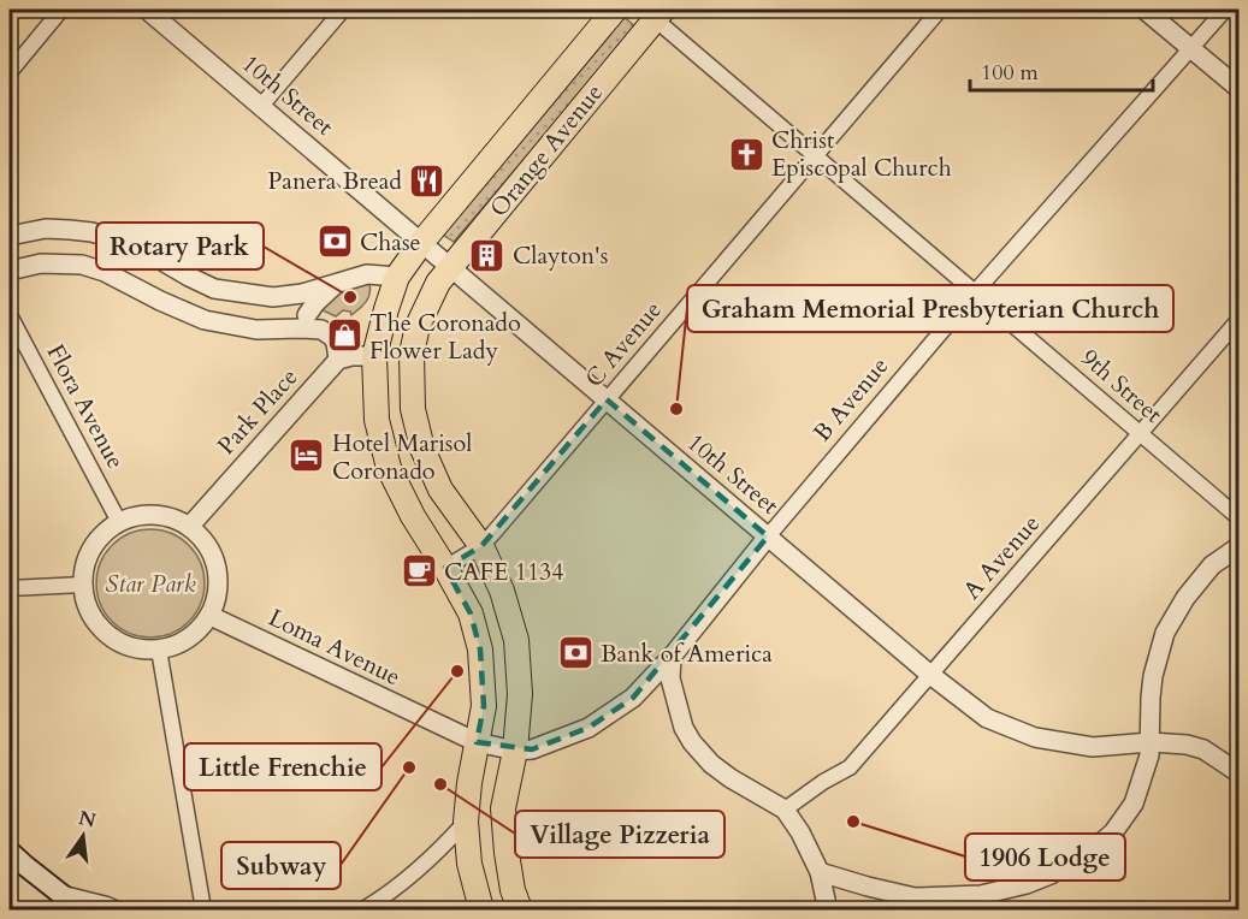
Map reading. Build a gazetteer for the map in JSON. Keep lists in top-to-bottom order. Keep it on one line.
{"streets":{"highway":["Orange Avenue"],"street":["10th Street","C Avenue","9th Street","B Avenue","Flora Avenue","Park Place","A Avenue","Loma Avenue"]},"crossings":[["10th Street","Orange Avenue"],["10th Street","C Avenue"],["10th Street","B Avenue"],["10th Street","A Avenue"],["Orange Avenue","C Avenue"],["Orange Avenue","9th Street"],["Orange Avenue","B Avenue"],["Orange Avenue","Loma Avenue"],["C Avenue","9th Street"],["9th Street","B Avenue"],["9th Street","A Avenue"],["B Avenue","Loma Avenue"],["Flora Avenue","Park Place"],["Flora Avenue","Loma Avenue"],["Park Place","Loma Avenue"]],"parks":["Star Park"],"places":{"church":["Christ Episcopal Church"],"restaurant":["Panera Bread"],"bank":["Chase","Bank of America"],"building":["Clayton's"],"other":["Rotary Park","Graham Memorial Presbyterian Church","Little Frenchie","Subway","Village Pizzeria","1906 Lodge"],"shop":["The Coronado Flower Lady"],"hotel":["Hotel Marisol Coronado"],"cafe":["CAFE 1134"]},"scale_bar":"100 m","north":"top"}
